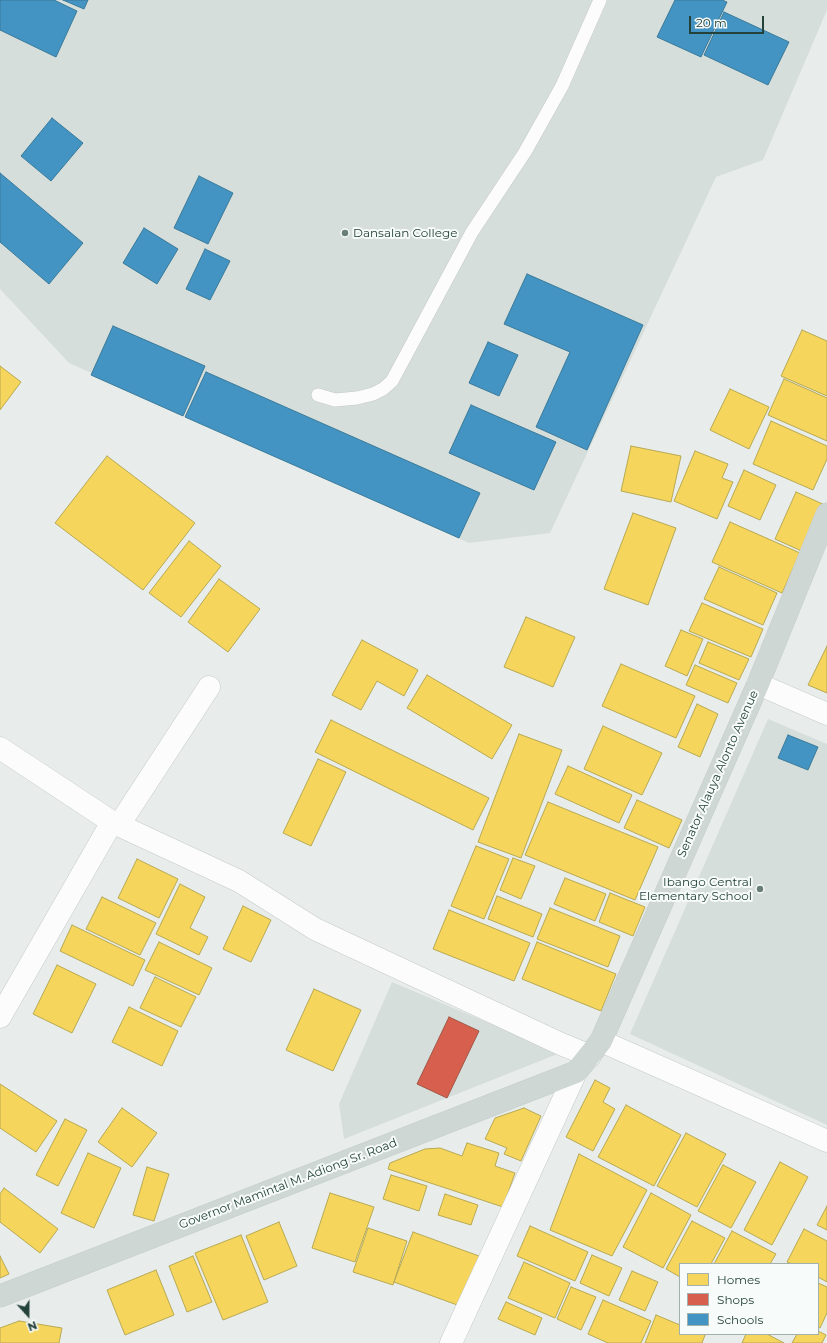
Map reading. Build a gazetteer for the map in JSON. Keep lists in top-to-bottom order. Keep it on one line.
{"streets":{"main road":["Senator Alauya Alonto Avenue","Governor Mamintal M. Adiong Sr. Road"]},"crossings":[["Senator Alauya Alonto Avenue","Governor Mamintal M. Adiong Sr. Road"]],"places":["Dansalan College","Ibango Central Elementary School"],"legend":["Homes","Shops","Schools"],"scale_bar":"20 m","north":"bottom"}
